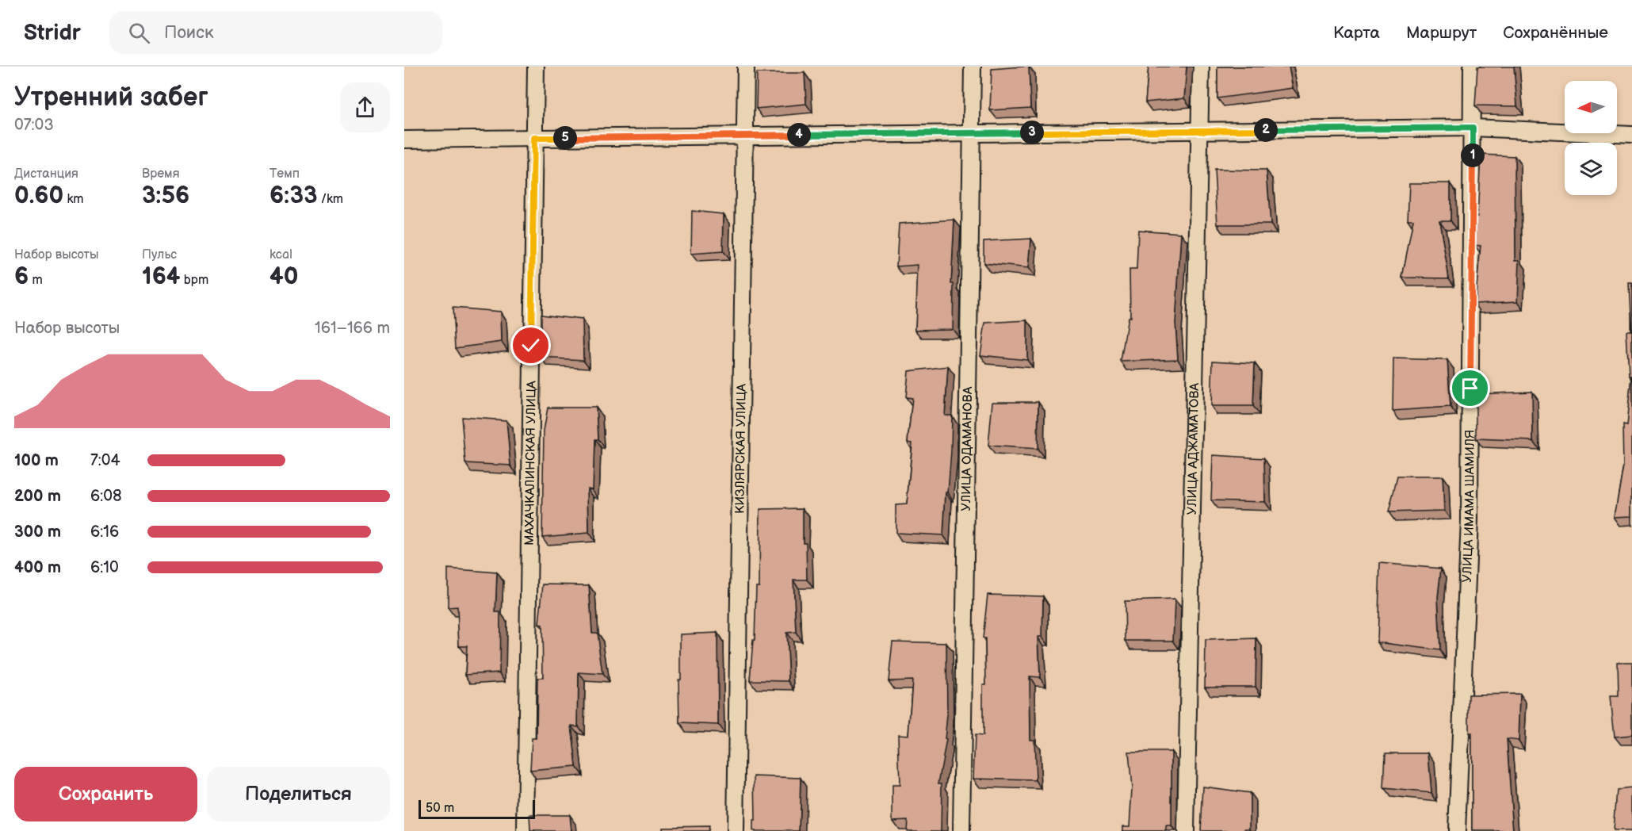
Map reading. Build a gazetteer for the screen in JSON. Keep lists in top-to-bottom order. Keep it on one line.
{"streets":{"street":["КИЗЛЯРСКАЯ УЛИЦА","УЛИЦА ОДАМАНОВА","УЛИЦА АДЖАМАТОВА","МАХАЧКАЛИНСКАЯ УЛИЦА","УЛИЦА ИМАМА ШАМИЛЯ"]},"scale_bar":"50 m","north":"left","page":{"header":"Stridr","search":"Поиск","nav":["Карта","Маршрут","Сохранённые"],"heading":["Утренний забег","07:03"],"pins":["2","3","4","5","1"],"stats":[["Дистанция","0.60 km"],["Время","3:56"],["Темп","6:33 /km"],["Набор высоты","6 m"],["Пульс","164 bpm"],["kcal","40"]],"chart":["Набор высоты","161–166 m"],"list":[{"name":"100 m","note":"7:04"},{"name":"200 m","note":"6:08"},{"name":"300 m","note":"6:16"},{"name":"400 m","note":"6:10"}],"buttons":["Сохранить","Поделиться"],"scale":"50 m"}}
